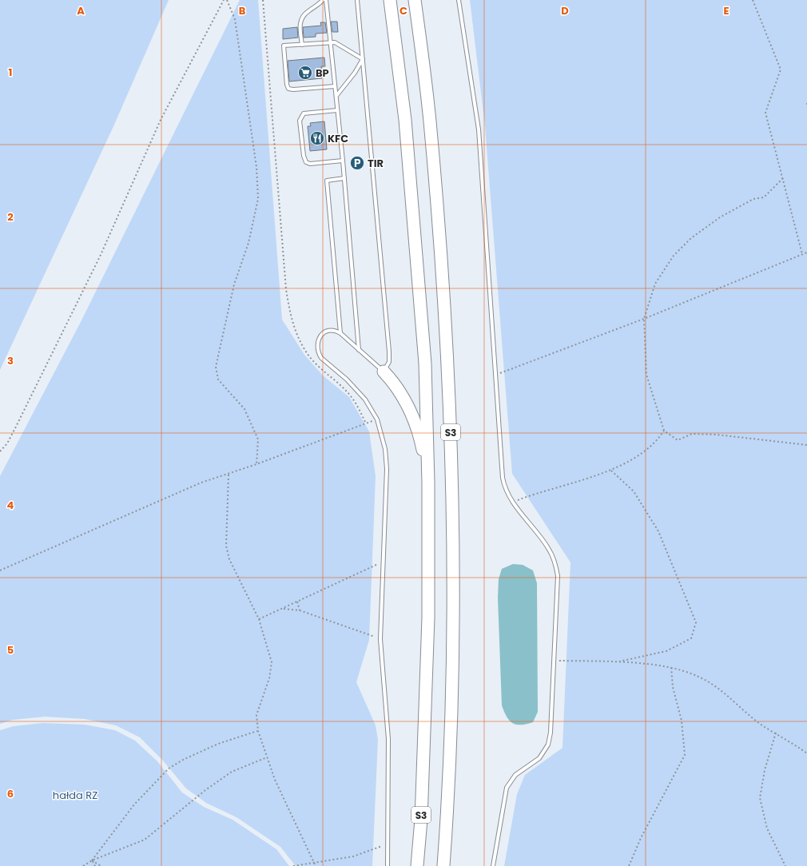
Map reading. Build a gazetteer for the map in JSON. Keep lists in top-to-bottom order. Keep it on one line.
{"streets":{"highway":["S3"]},"parks":["hałda RZ"],"places":{"supermarket":["BP"],"restaurant":["KFC"],"parking":["TIR"]},"grid":{"columns":["A","B","C","D","E"],"rows":["1","2","3","4","5","6"]}}
